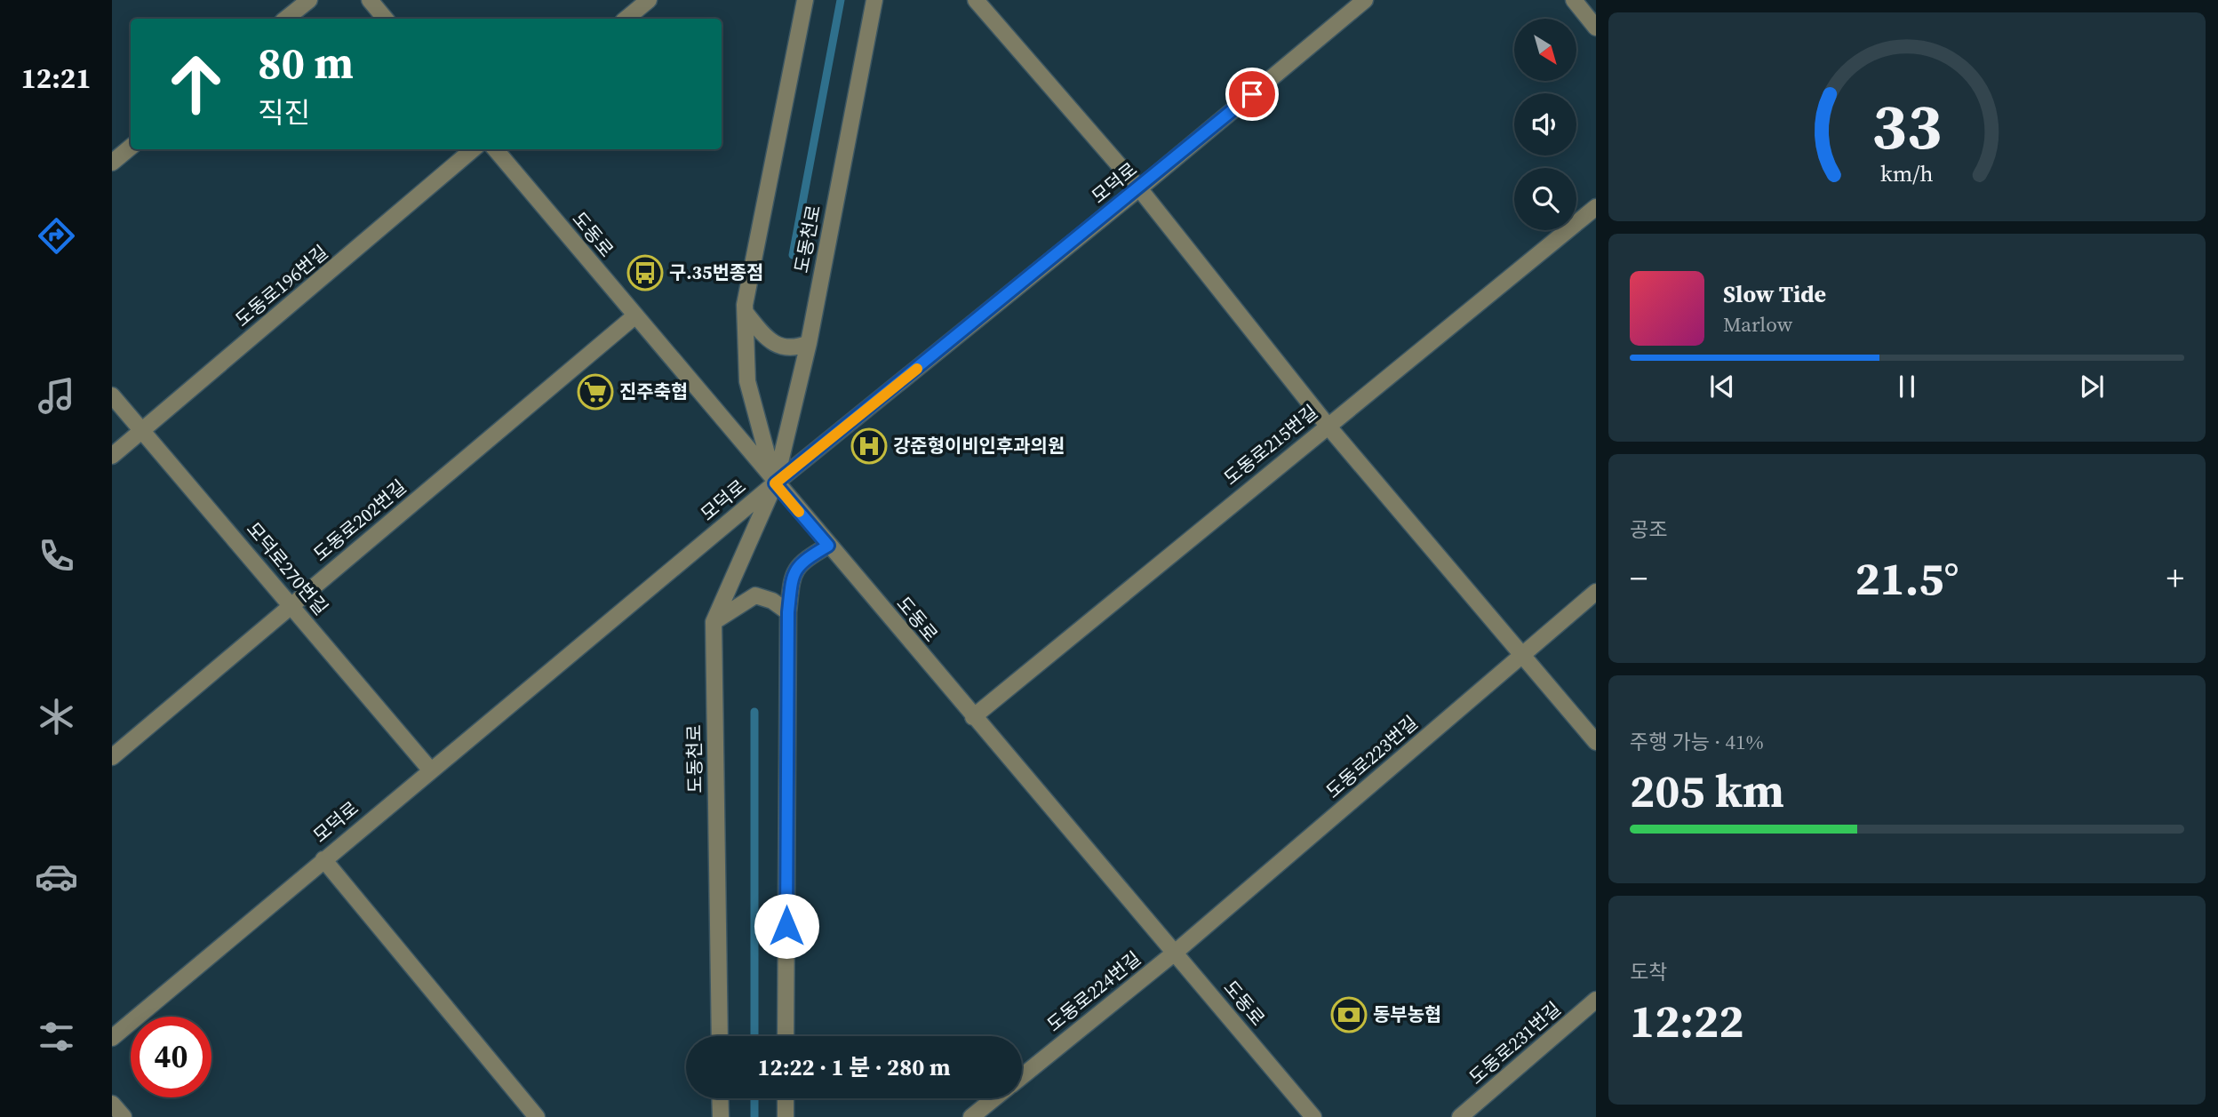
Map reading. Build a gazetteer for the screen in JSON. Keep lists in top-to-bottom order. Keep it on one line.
{"streets":{"street":["모덕로","도동로","도동천로","도동로196번길","도동로215번길","도동로202번길","모덕로270번길","도동로223번길","도동로224번길","도동로231번길"]},"crossings":[["모덕로","도동로"],["모덕로","도동천로"],["모덕로","모덕로270번길"],["도동로","도동천로"],["도동로","도동로215번길"],["도동로","도동로202번길"],["도동로","도동로223번길"],["도동로","도동로224번길"],["도동로196번길","모덕로270번길"],["도동로202번길","모덕로270번길"],["도동로223번길","도동로224번길"]],"places":{"bus stop":["구.35번종점"],"supermarket":["진주축협"],"hospital":["강준형이비인후과의원"],"bank":["동부농협"]},"north":"bottom right","page":{"tabs":"12:21","turn":["80 m","직진"],"song":["Slow Tide","Marlow"],"tile":["공조",["주행 가능 · 41%","205 km"],["도착","12:22"]],"heat":["−","21.5°","+"],"limit":"40","trip":"12:22 · 1 분 · 280 m","gauge":["33","km/h"]}}
